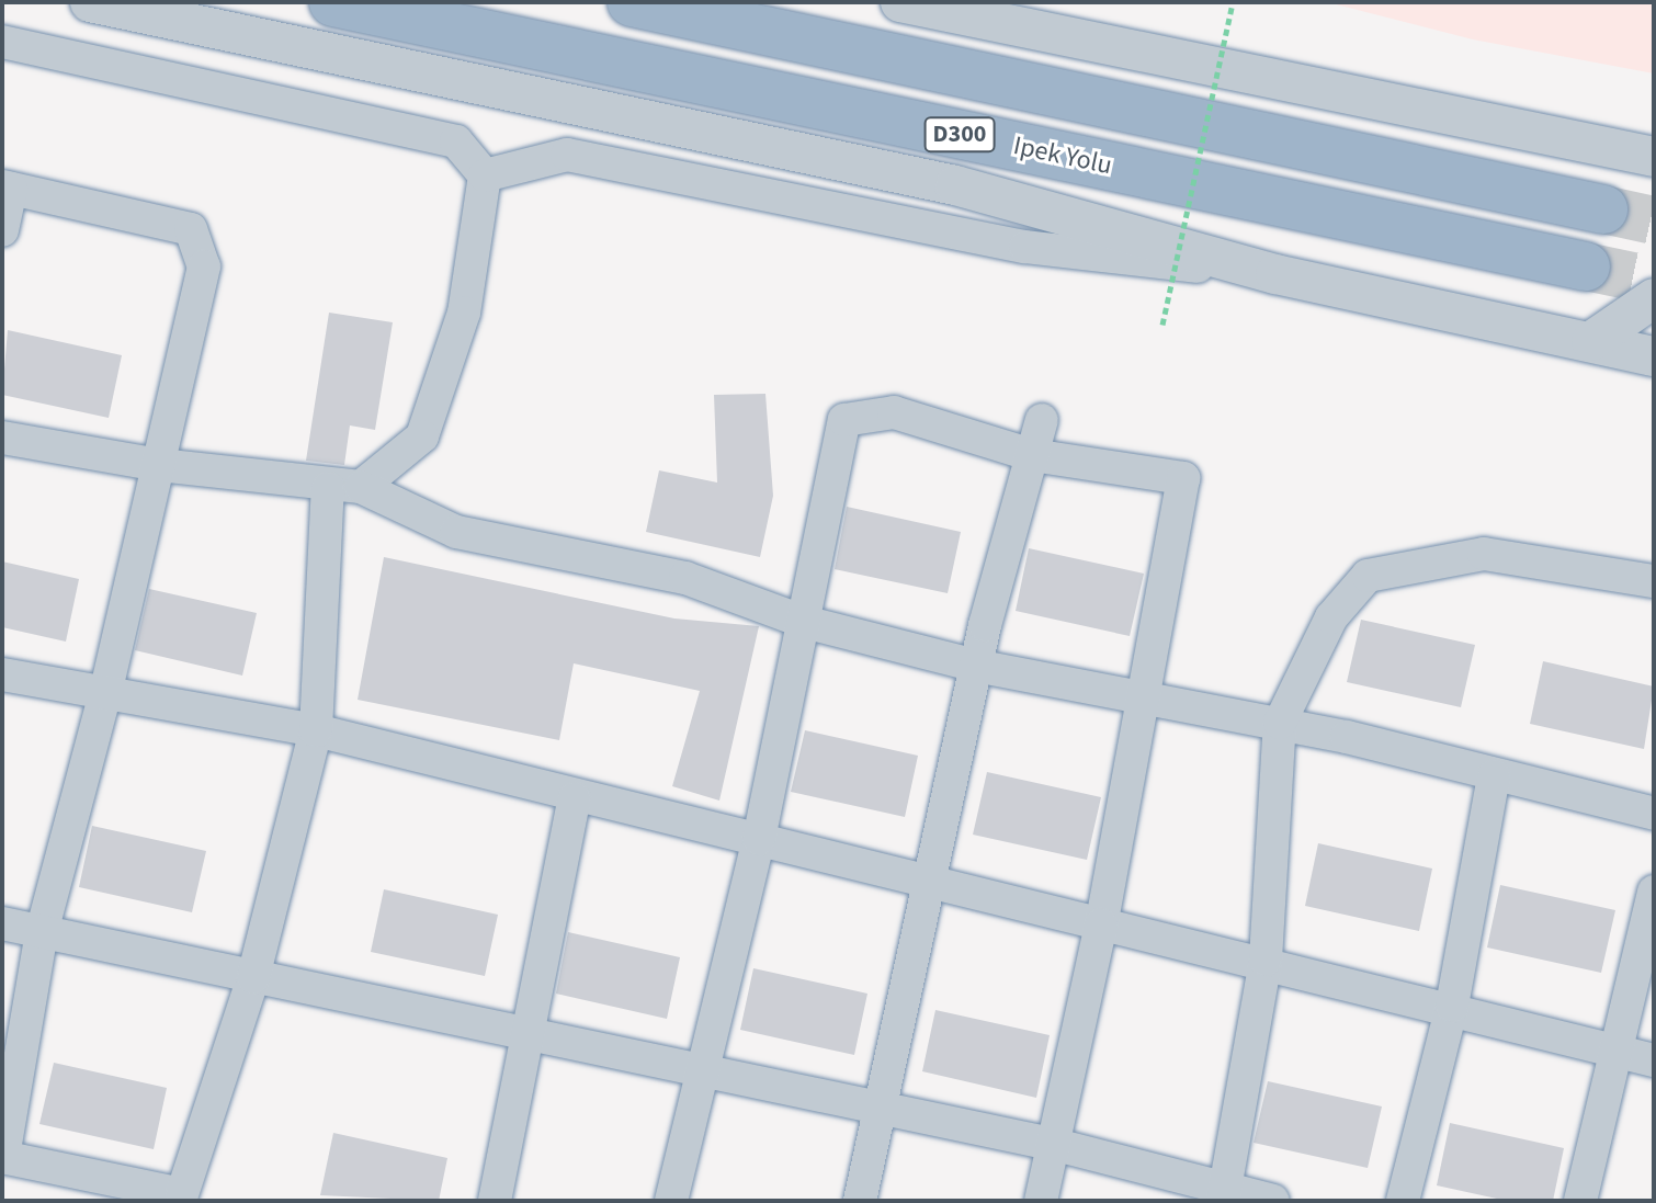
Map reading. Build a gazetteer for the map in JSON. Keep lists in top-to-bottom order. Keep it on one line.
{"streets":{"highway":["D300","Ipek Yolu"]}}
